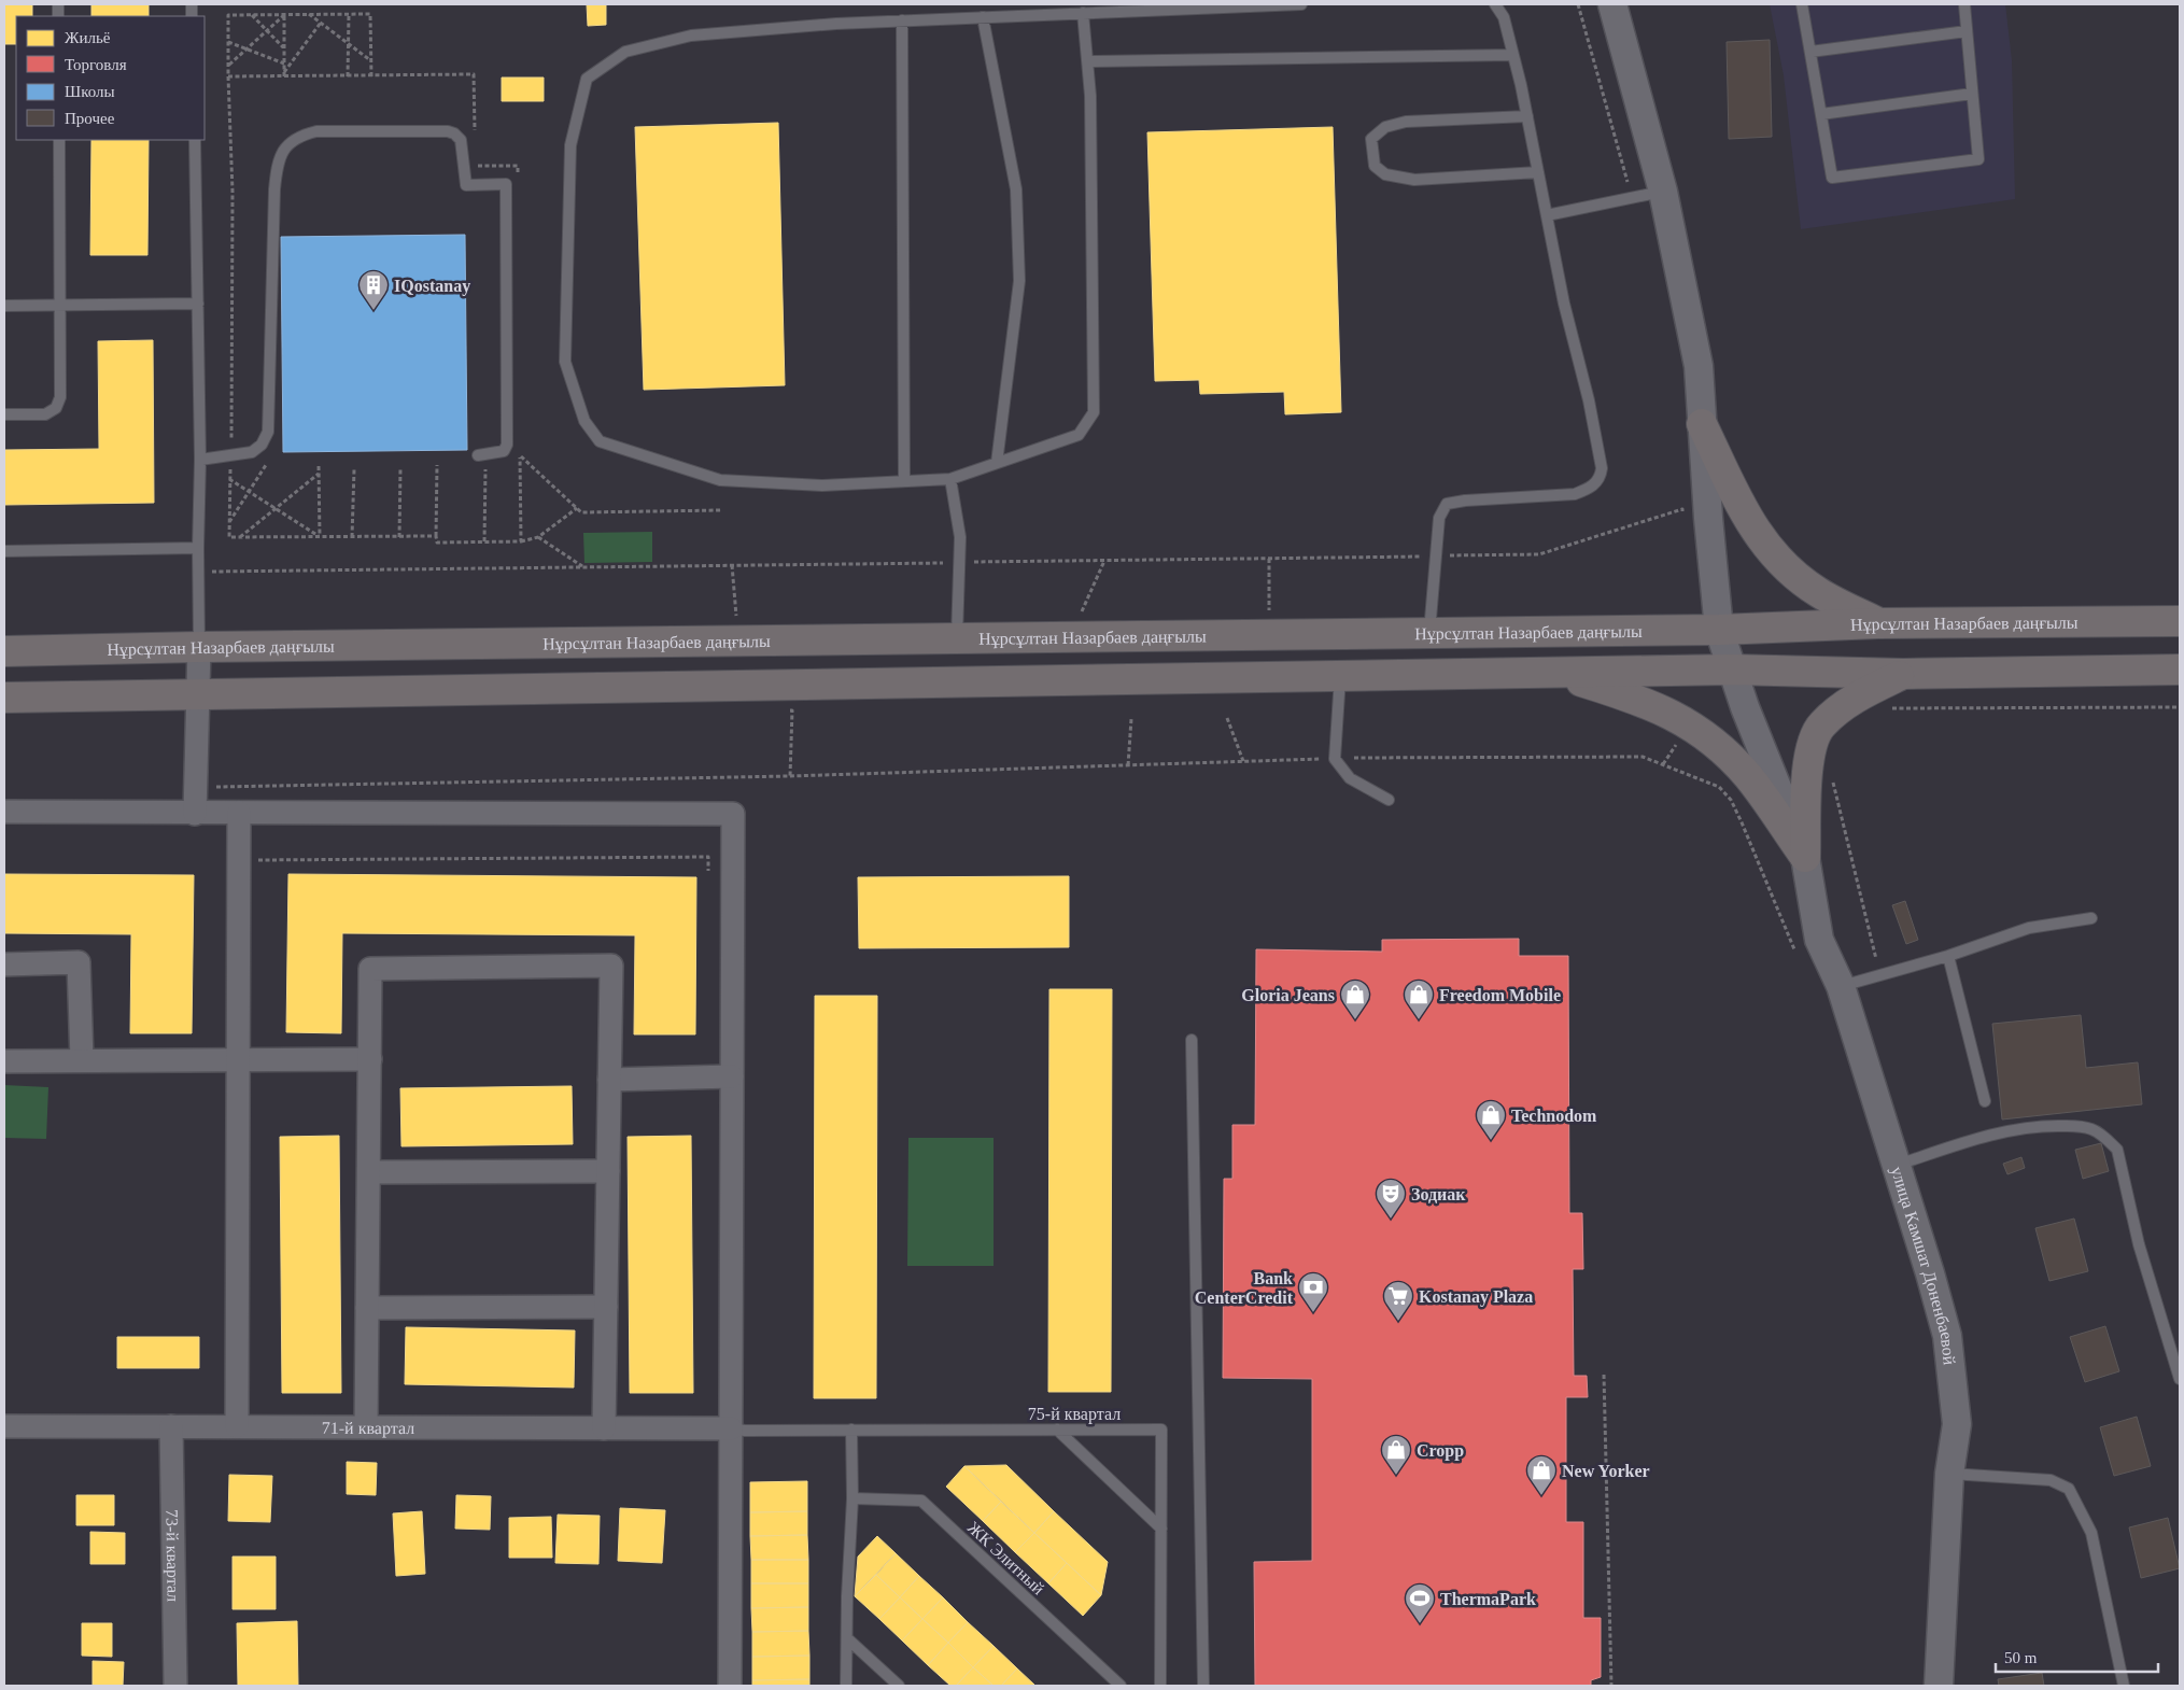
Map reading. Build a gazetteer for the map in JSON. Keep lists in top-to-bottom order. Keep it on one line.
{"streets":{"main road":["Нұрсұлтан Назарбаев даңғылы"],"street":["улица Камшат Доненбаевой","71-й квартал","73-й квартал"],"lane":["75-й квартал","ЖК Элитный"]},"crossings":[["Нұрсұлтан Назарбаев даңғылы","улица Камшат Доненбаевой"],["75-й квартал","71-й квартал"],["71-й квартал","73-й квартал"]],"places":{"building":["IQostanay"],"shop":["Gloria Jeans","Freedom Mobile","Technodom","Cropp","New Yorker"],"theatre":["Зодиак"],"bank":["Bank CenterCredit"],"supermarket":["Kostanay Plaza"],"sports":["ThermaPark"]},"legend":["Жильё","Торговля","Школы","Прочее"],"scale_bar":"50 m"}
